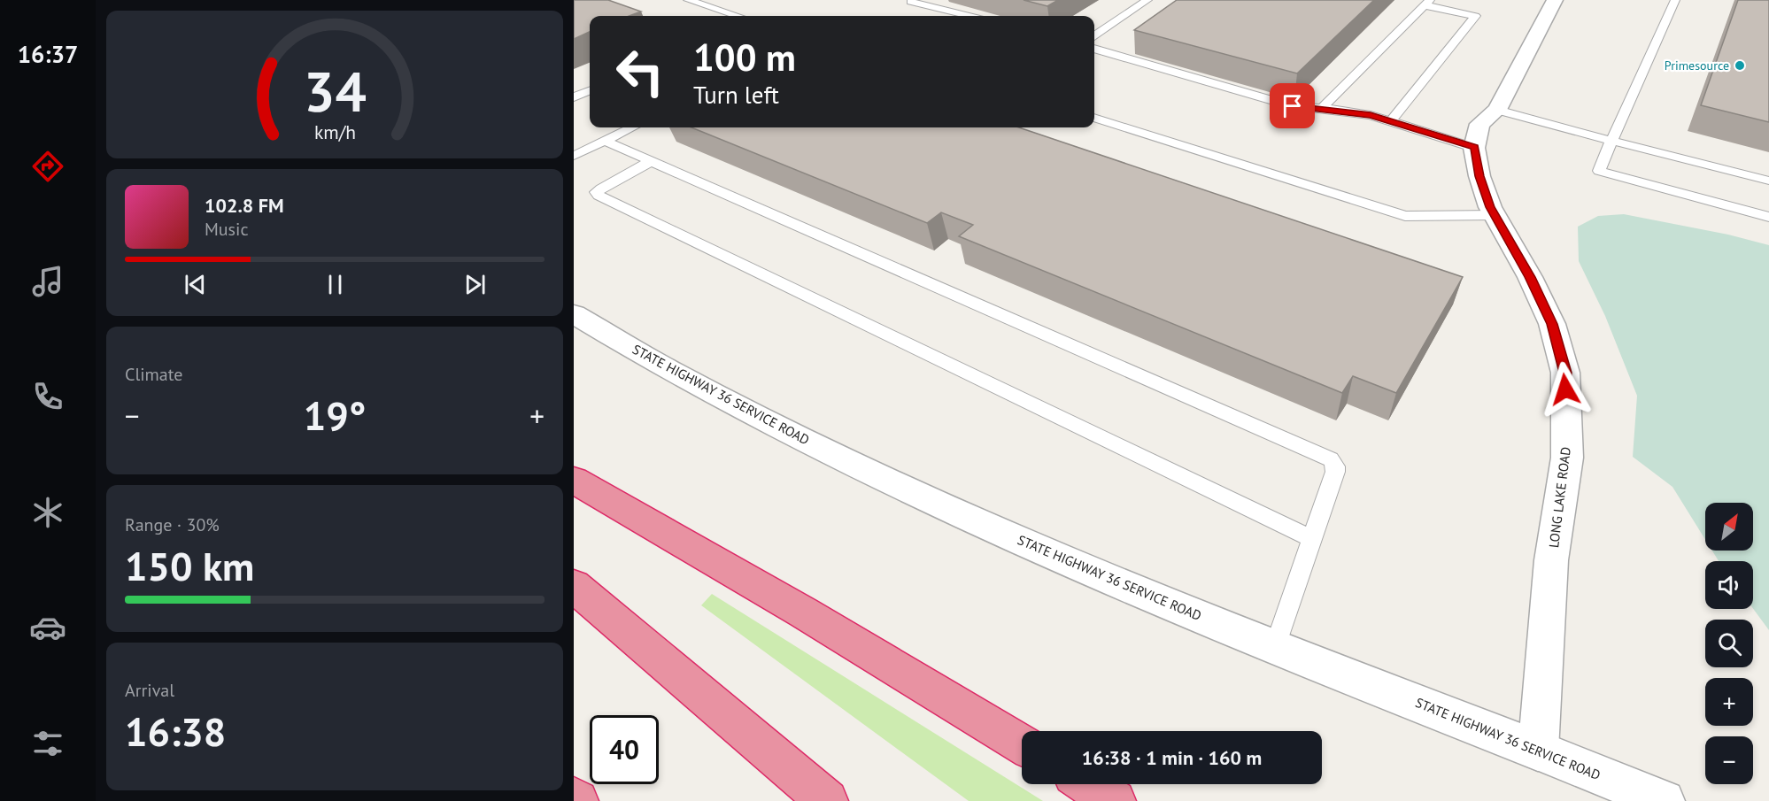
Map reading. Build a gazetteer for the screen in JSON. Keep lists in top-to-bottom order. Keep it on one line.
{"streets":{"street":["STATE HIGHWAY 36 SERVICE ROAD","LONG LAKE ROAD"]},"crossings":[["STATE HIGHWAY 36 SERVICE ROAD","LONG LAKE ROAD"]],"places":["Primesource"],"north":"top right","page":{"tabs":"16:37","turn":["100 m","Turn left"],"song":["102.8 FM","Music"],"tile":["Climate",["Range · 30%","150 km"],["Arrival","16:38"]],"heat":["−","19°","+"],"map_buttons":["+","−"],"limit":"40","trip":"16:38 · 1 min · 160 m","gauge":["34","km/h"]}}
